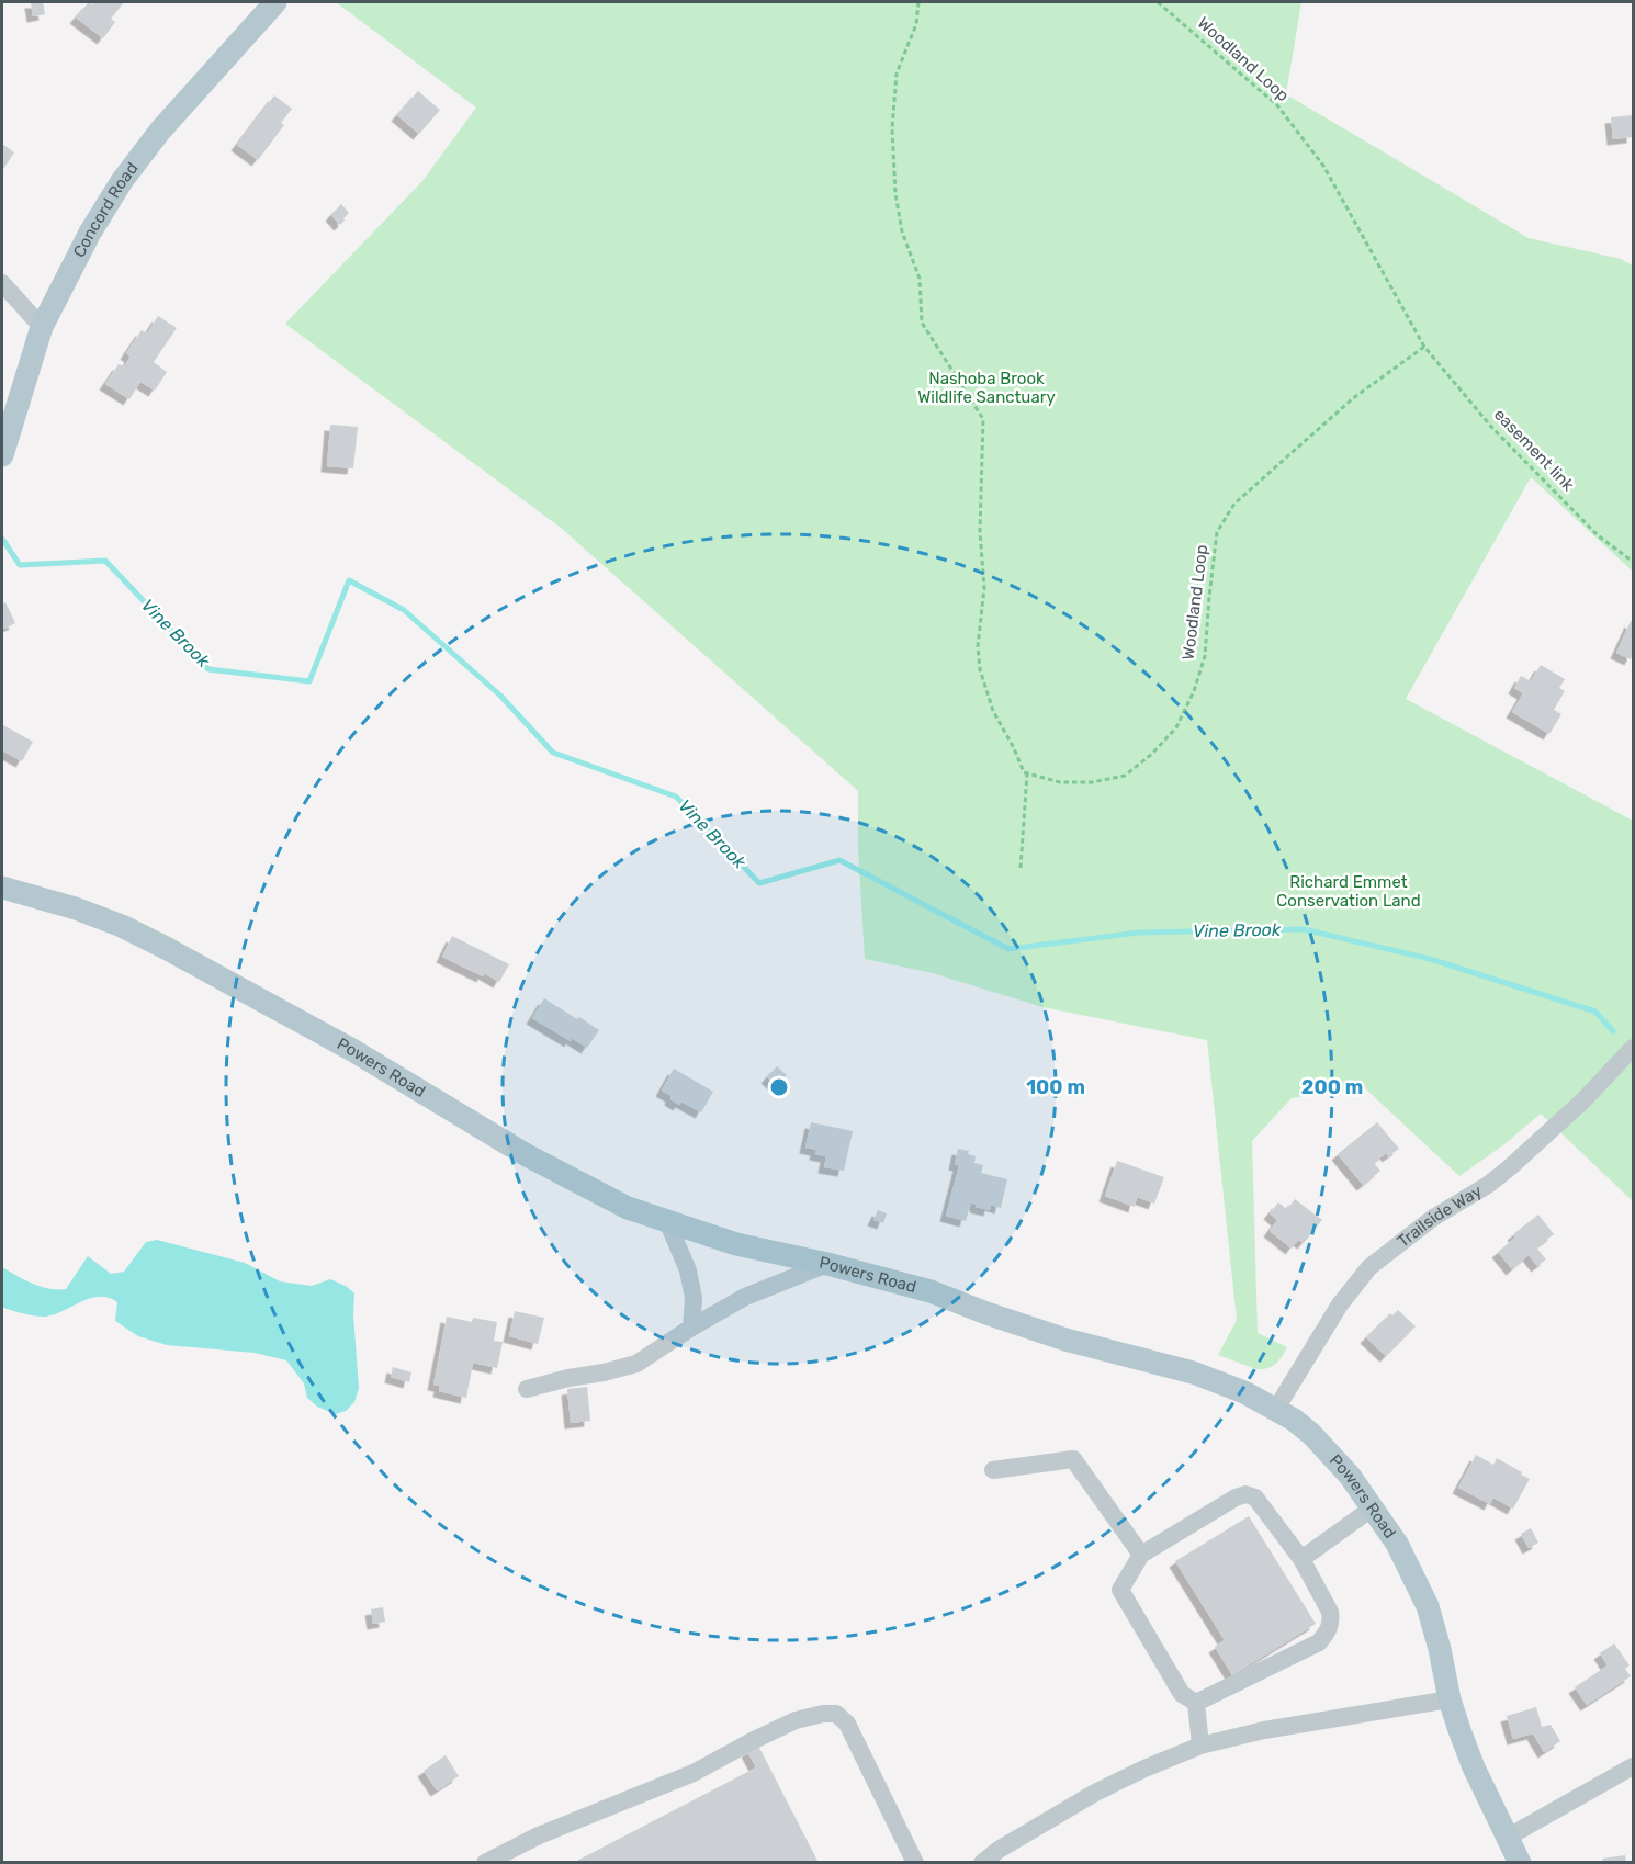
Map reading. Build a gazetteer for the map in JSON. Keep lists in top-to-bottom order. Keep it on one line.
{"streets":{"main road":["Concord Road","Powers Road"],"street":["Trailside Way"],"path":["Woodland Loop","easement link"]},"crossings":[["Woodland Loop","easement link"],["Powers Road","Trailside Way"]],"water":["Vine Brook"],"parks":["Nashoba Brook Wildlife Sanctuary","Richard Emmet Conservation Land"],"rings":["100 m","200 m"]}
